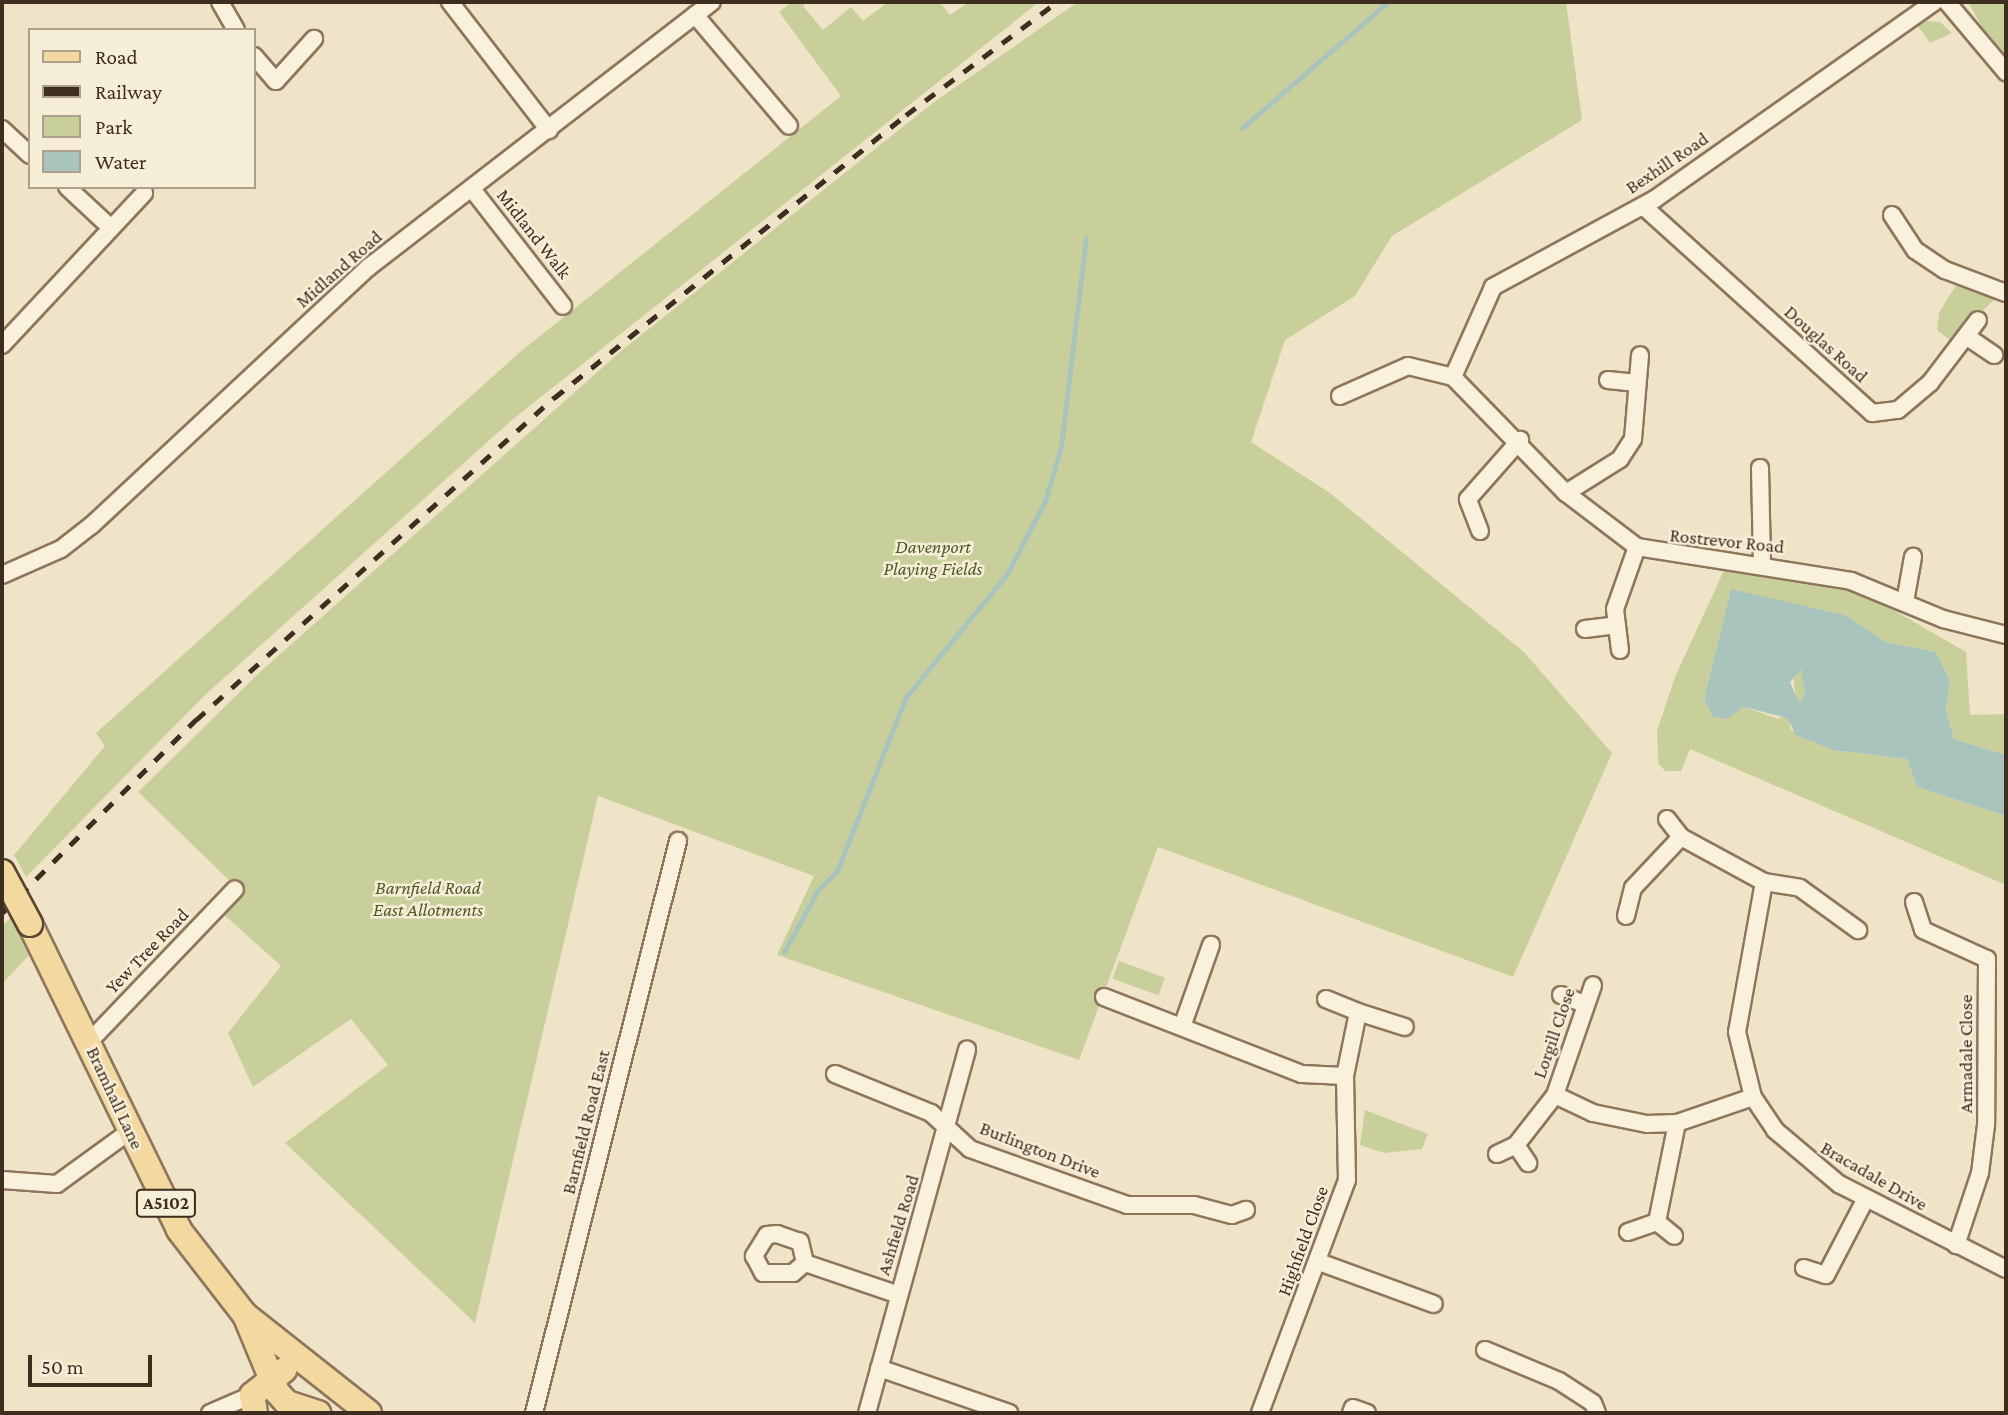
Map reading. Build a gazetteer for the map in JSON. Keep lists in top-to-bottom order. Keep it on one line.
{"streets":{"main road":["Bramhall Lane","A5102"],"street":["Bexhill Road","Midland Walk","Midland Road","Douglas Road","Rostrevor Road","Yew Tree Road","Lorgill Close","Armadale Close","Barnfield Road East","Burlington Drive","Bracadale Drive","Ashfield Road","Highfield Close"]},"crossings":[["Bexhill Road","Douglas Road"],["Bexhill Road","Rostrevor Road"],["Midland Walk","Midland Road"],["Yew Tree Road","Bramhall Lane"],["Lorgill Close","Bracadale Drive"],["Armadale Close","Bracadale Drive"],["Burlington Drive","Ashfield Road"]],"parks":["Davenport Playing Fields","Barnfield Road East Allotments"],"legend":["Road","Railway","Park","Water"],"scale_bar":"50 m"}
